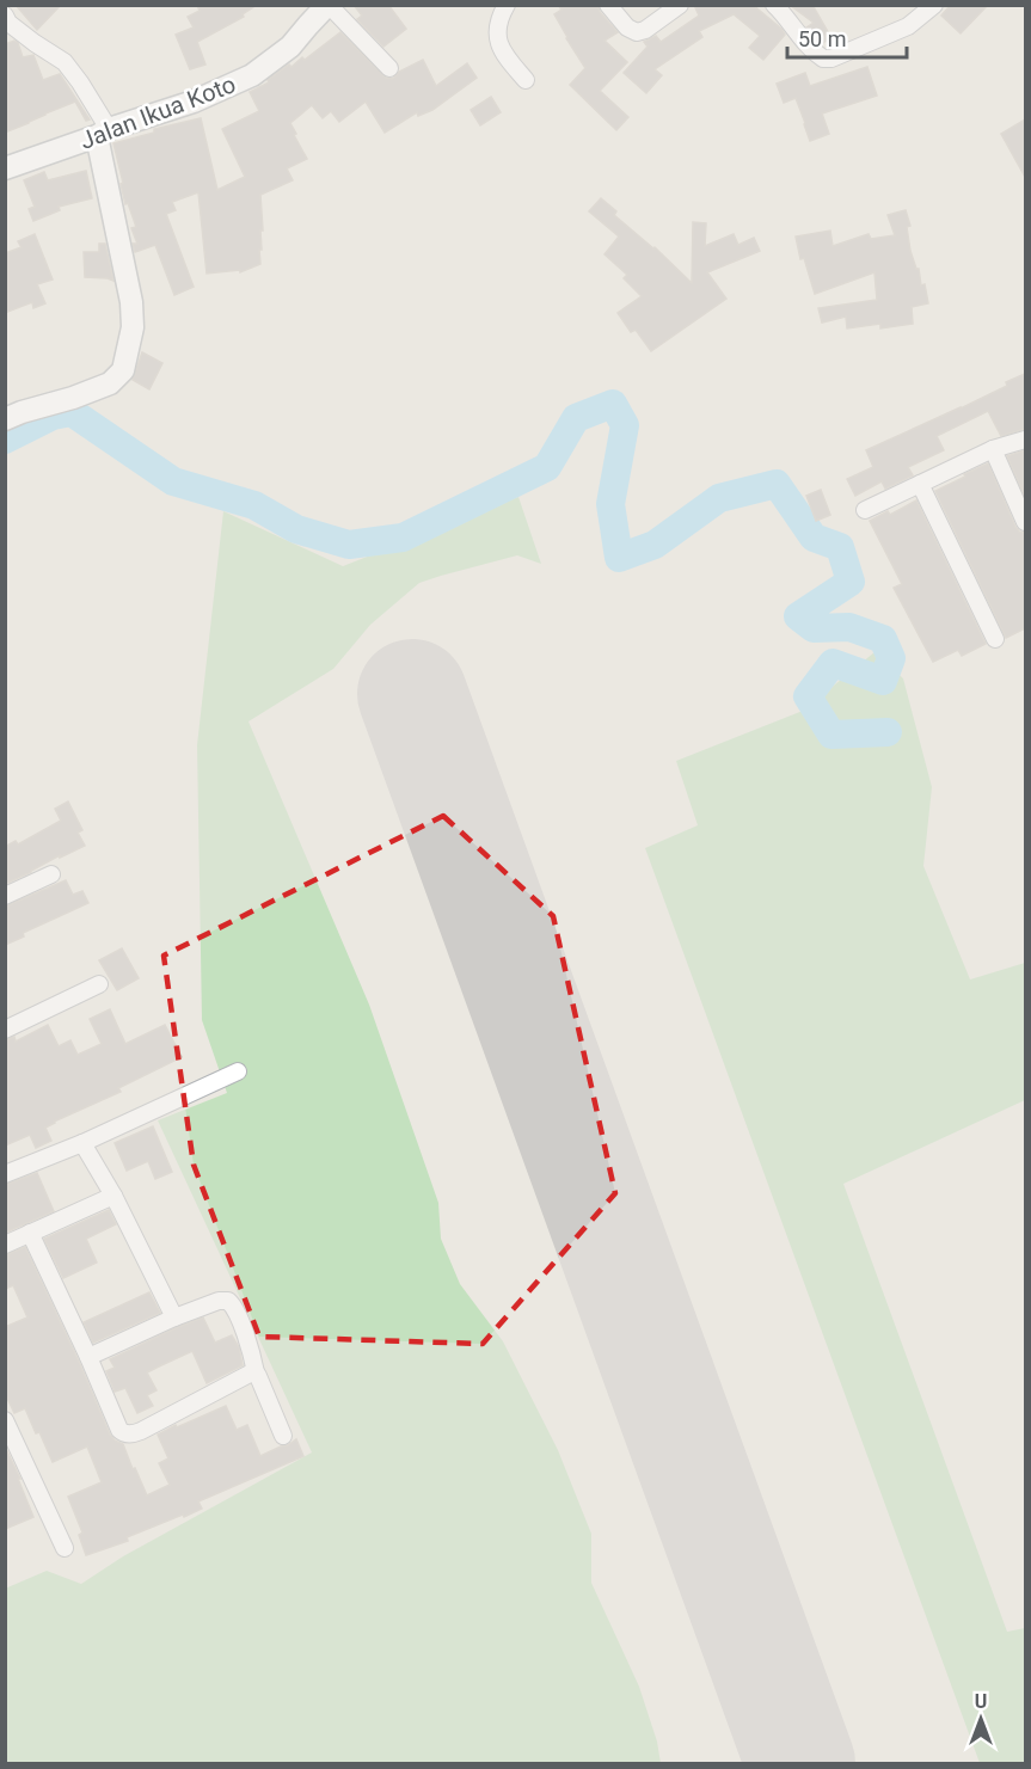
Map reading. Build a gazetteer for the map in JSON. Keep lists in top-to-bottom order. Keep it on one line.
{"streets":{"street":["Jalan Ikua Koto"]},"scale_bar":"50 m","north":"top"}
